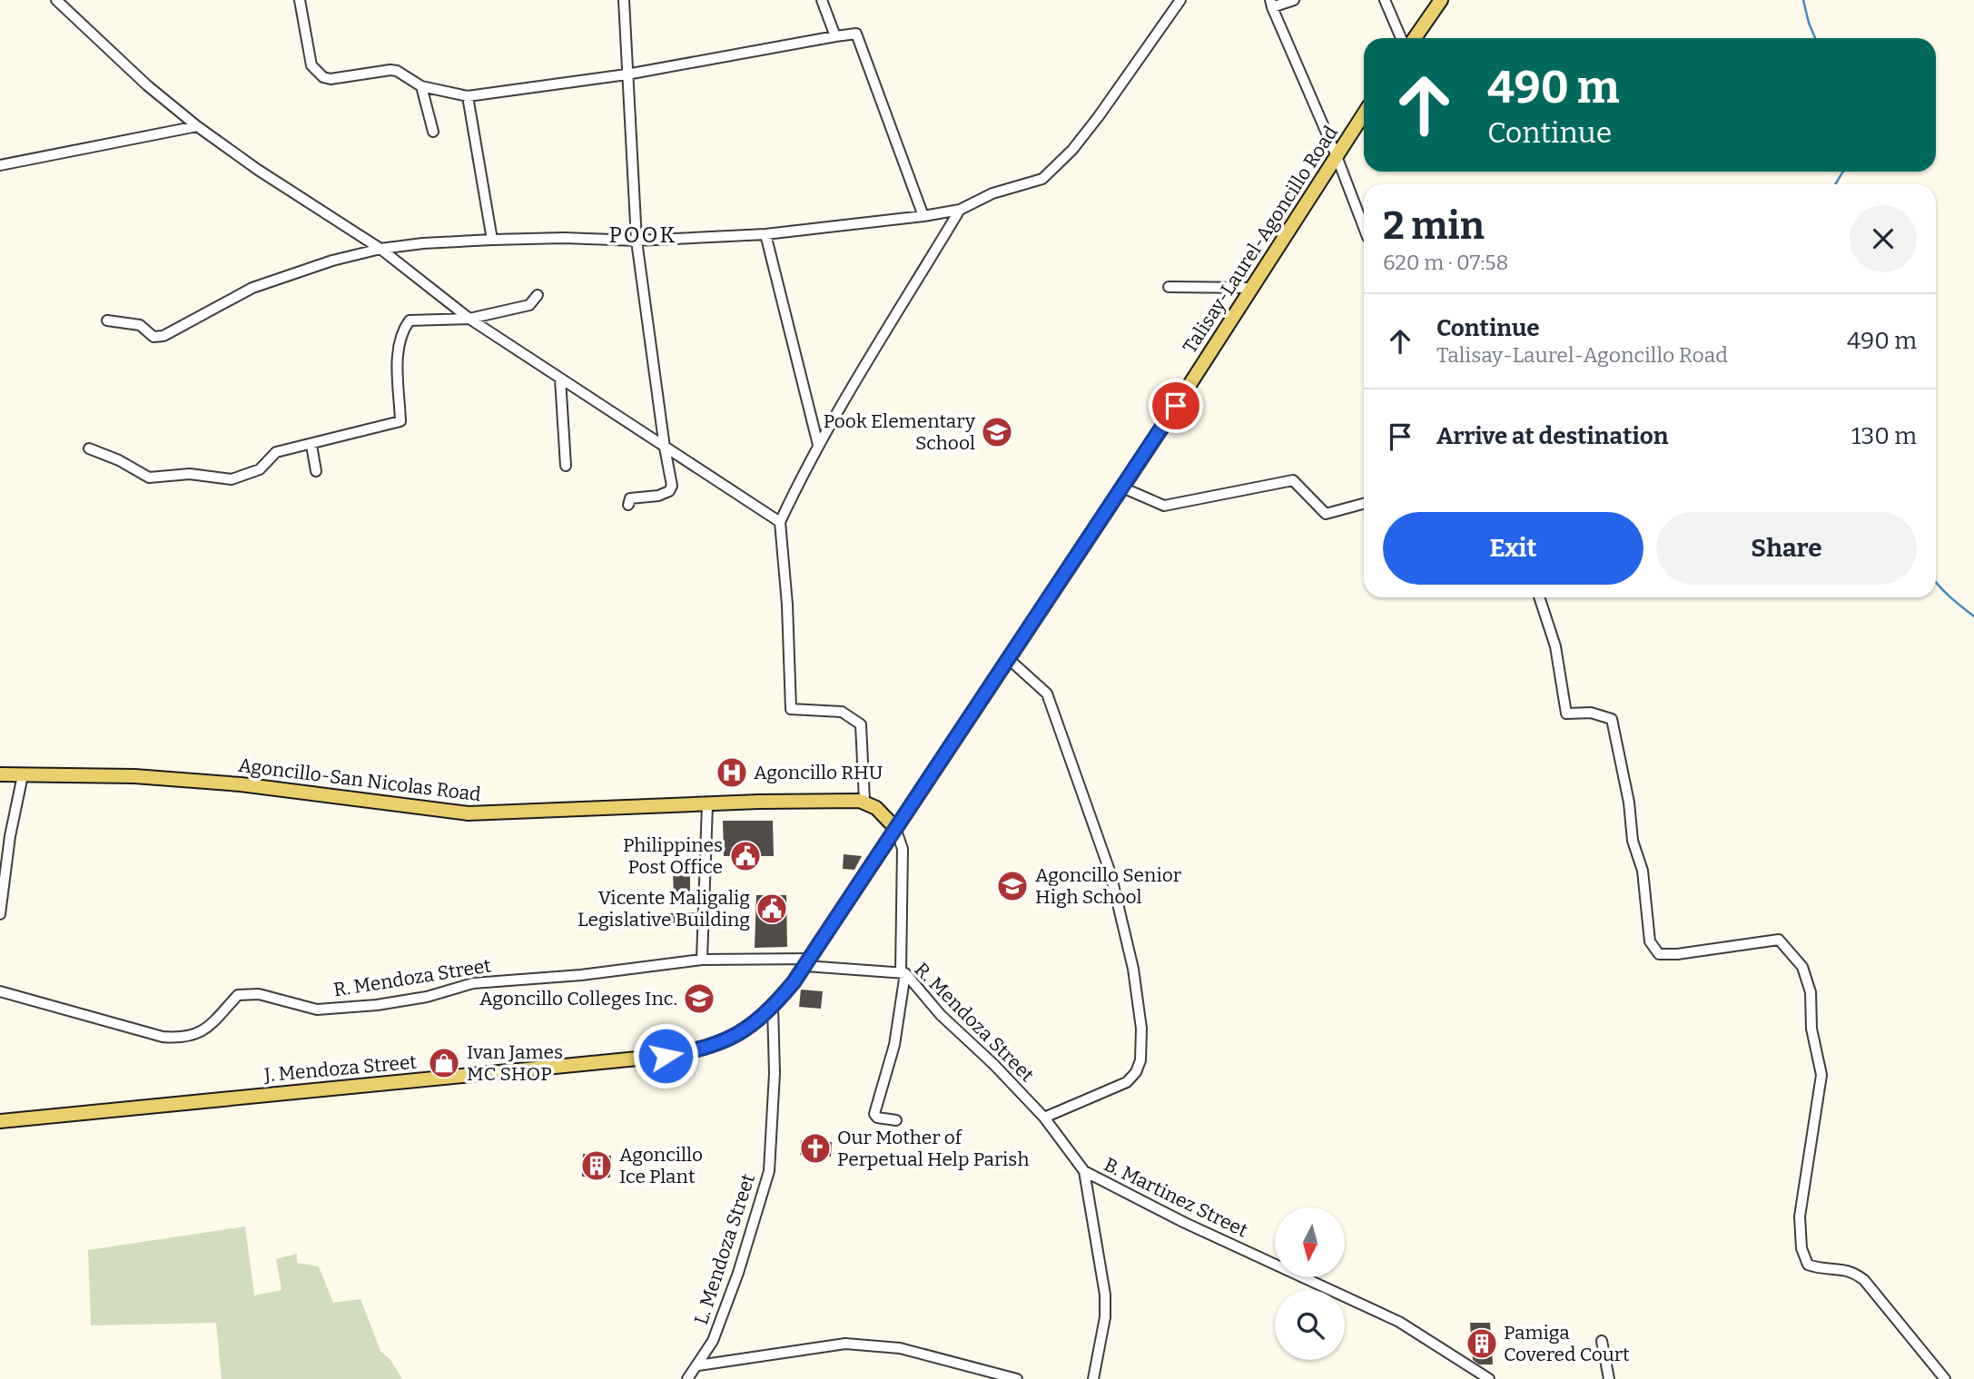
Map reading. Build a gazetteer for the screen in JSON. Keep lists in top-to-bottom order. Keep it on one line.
{"streets":{"main road":["Talisay-Laurel-Agoncillo Road","Agoncillo-San Nicolas Road","J. Mendoza Street"],"street":["R. Mendoza Street","B. Martinez Street","L. Mendoza Street"]},"crossings":[["Talisay-Laurel-Agoncillo Road","J. Mendoza Street"],["R. Mendoza Street","J. Mendoza Street"],["R. Mendoza Street","B. Martinez Street"],["J. Mendoza Street","L. Mendoza Street"]],"districts":["POOK"],"places":{"school or university":["Pook Elementary School","Agoncillo Senior High School","Agoncillo Colleges Inc."],"hospital":["Agoncillo RHU"],"public building":["Philippines Post Office","Vicente Maligalig Legislative Building"],"shop":["Ivan James MC SHOP"],"church":["Our Mother of Perpetual Help Parish"],"building":["Agoncillo Ice Plant","Pamiga Covered Court"]},"north":"bottom","page":{"turn":["490 m","Continue"],"heading":["2 min","620 m · 07:58"],"list":[{"name":"Continue","note":"Talisay-Laurel-Agoncillo Road","value":"490 m"},{"name":"Arrive at destination","value":"130 m"}],"buttons":["Exit","Share"]}}
